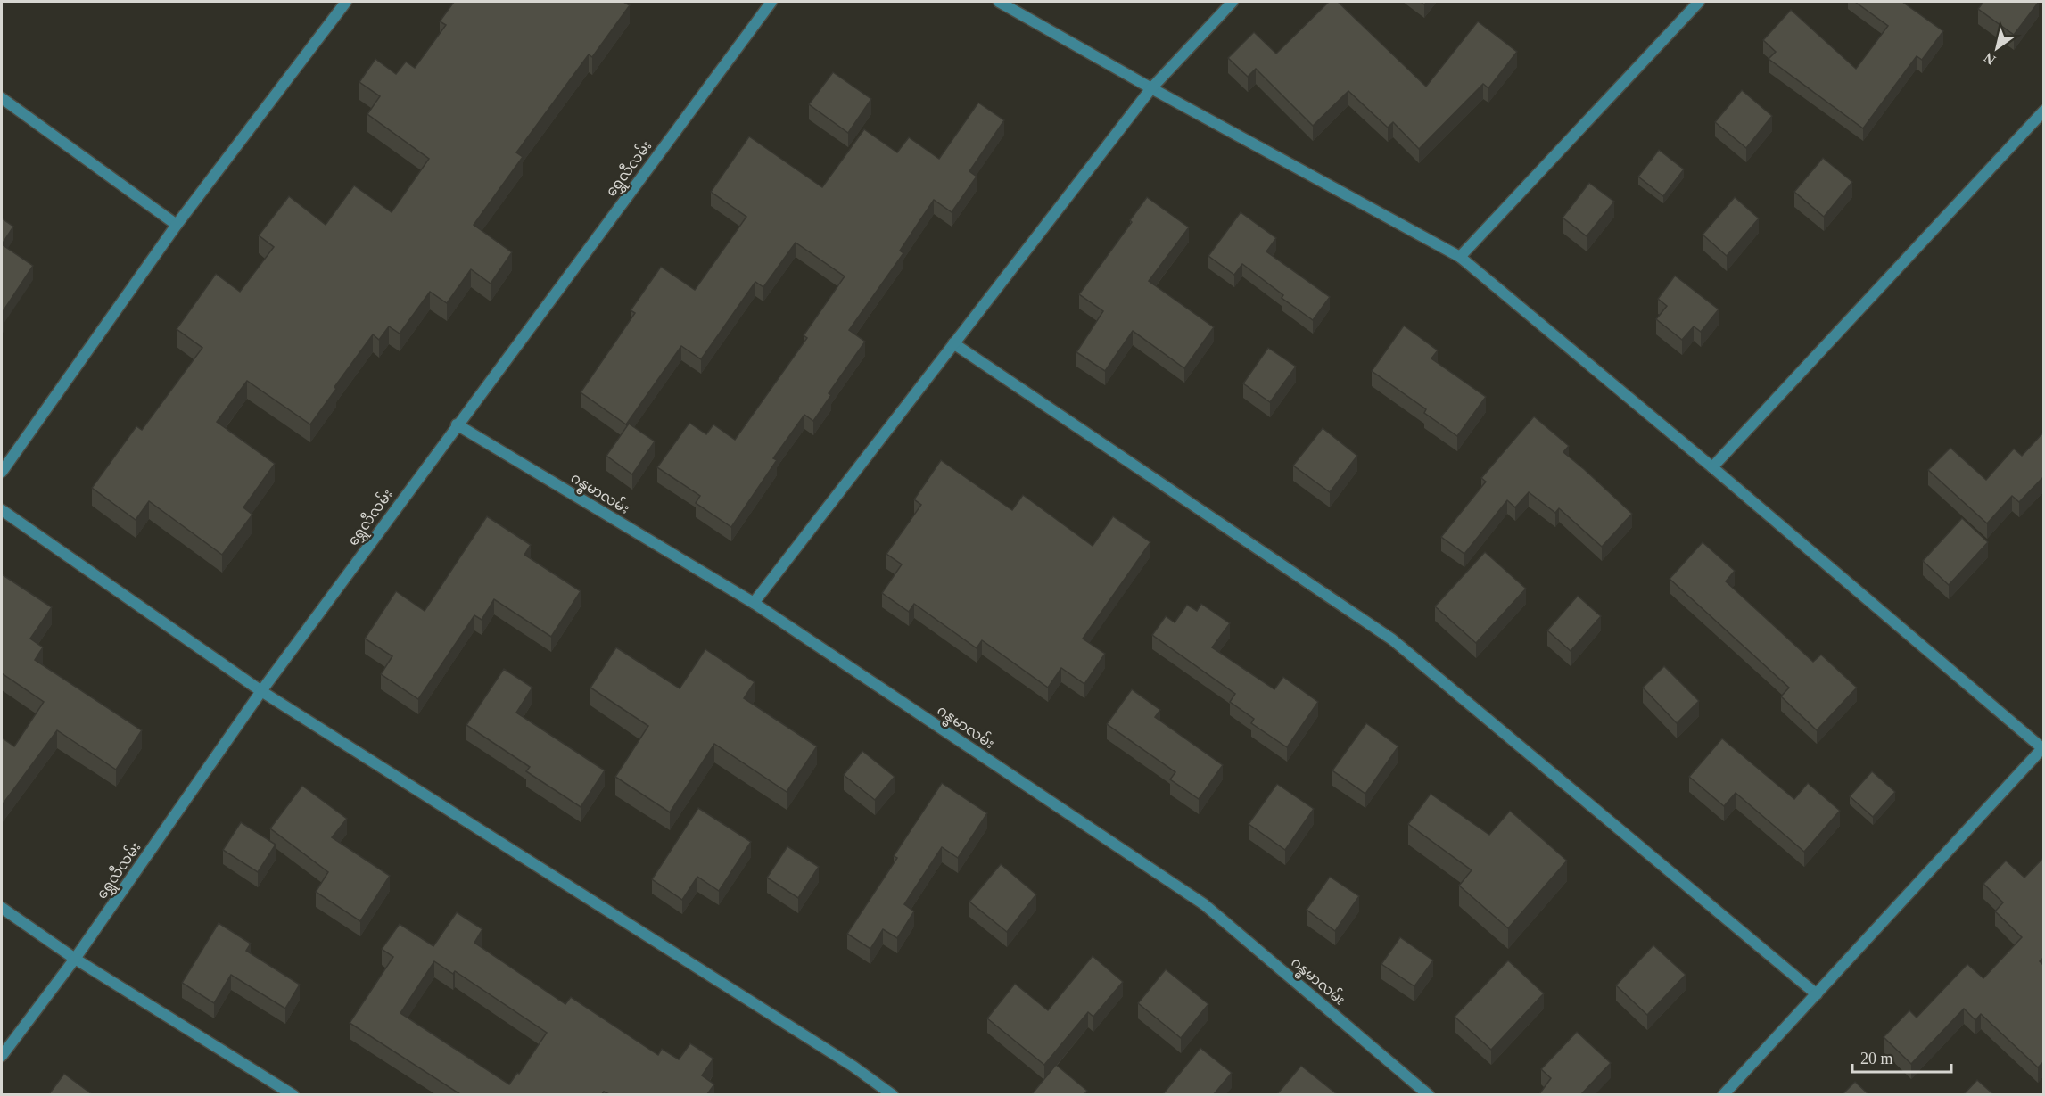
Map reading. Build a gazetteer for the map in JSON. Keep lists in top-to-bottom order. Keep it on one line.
{"streets":{"street":["ရွှေလီလမ်း","ဂန္ဓမာလမ်း"]},"crossings":[["ရွှေလီလမ်း","ဂန္ဓမာလမ်း"]],"scale_bar":"20 m","north":"bottom left"}
